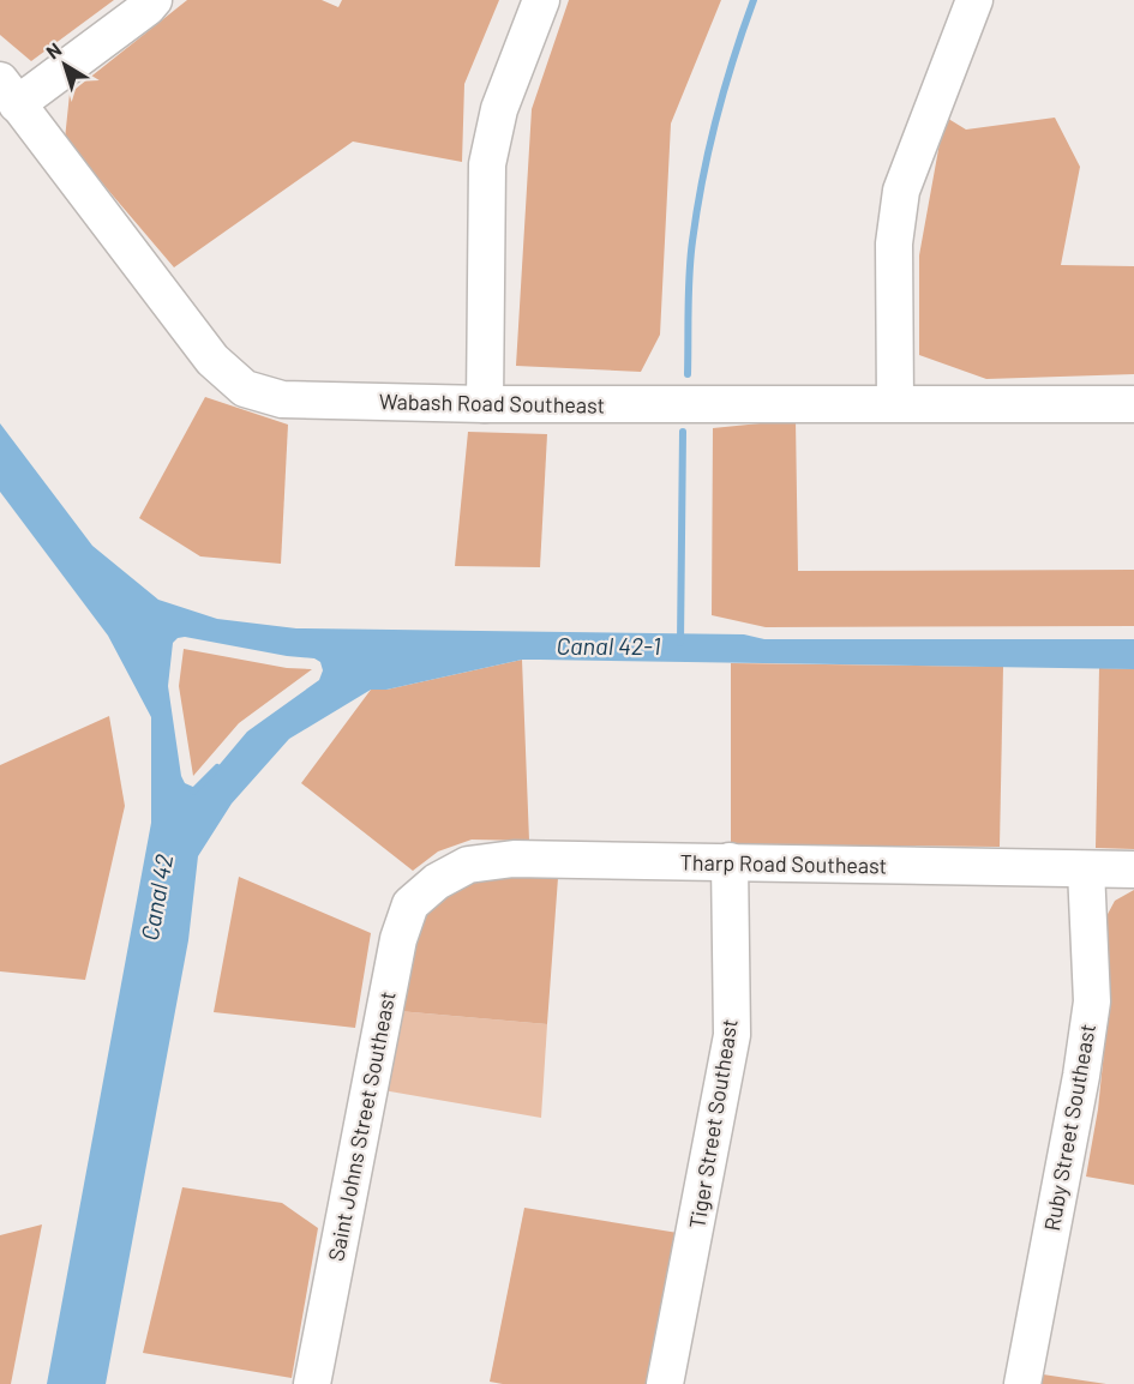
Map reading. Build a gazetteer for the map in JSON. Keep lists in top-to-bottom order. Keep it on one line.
{"streets":{"street":["Wabash Road Southeast","Tharp Road Southeast","Tiger Street Southeast","Saint Johns Street Southeast","Ruby Street Southeast"]},"crossings":[["Tharp Road Southeast","Tiger Street Southeast"],["Tharp Road Southeast","Saint Johns Street Southeast"],["Tharp Road Southeast","Ruby Street Southeast"]],"water":["Canal 42-1","Canal 42"],"north":"top left"}
